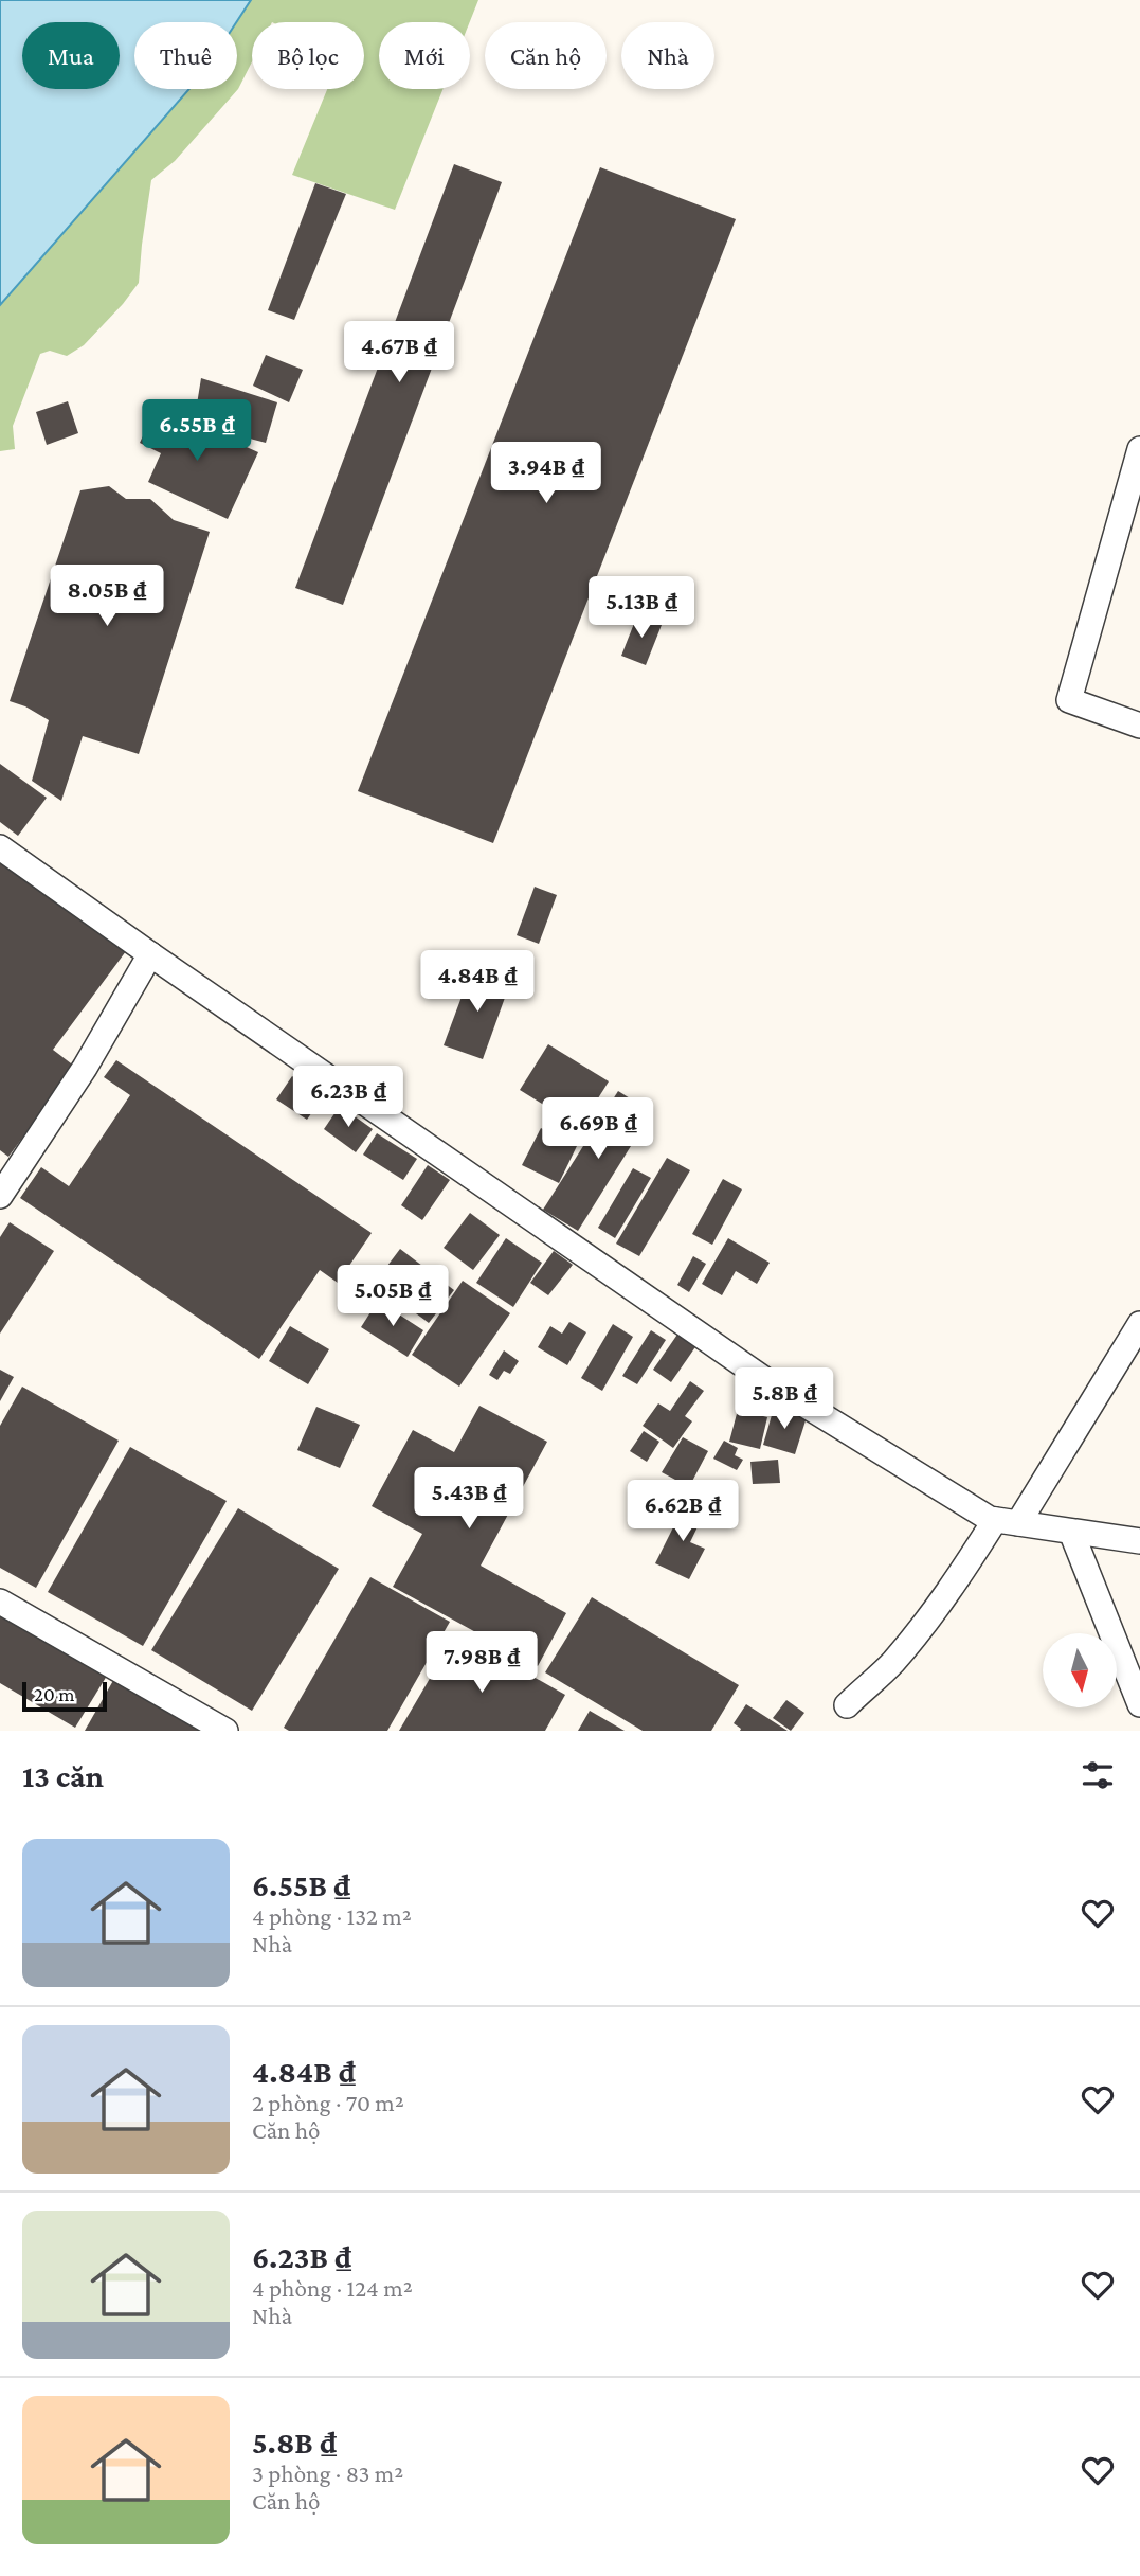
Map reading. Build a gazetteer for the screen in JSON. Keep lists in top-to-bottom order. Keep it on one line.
{"scale_bar":"20 m","north":"bottom","page":{"chip":["Mua","Thuê","Bộ lọc","Mới","Căn hộ","Nhà"],"price":["4.67B ₫","6.55B ₫","3.94B ₫","8.05B ₫","5.13B ₫","4.84B ₫","6.23B ₫","6.69B ₫","5.05B ₫","5.8B ₫","5.43B ₫","6.62B ₫","7.98B ₫"],"scale":"20 m","heading":"13 căn","list":[{"name":"6.55B ₫","note":"4 phòng · 132 m² · Nhà"},{"name":"4.84B ₫","note":"2 phòng · 70 m² · Căn hộ"},{"name":"6.23B ₫","note":"4 phòng · 124 m² · Nhà"},{"name":"5.8B ₫","note":"3 phòng · 83 m² · Căn hộ"}]}}
